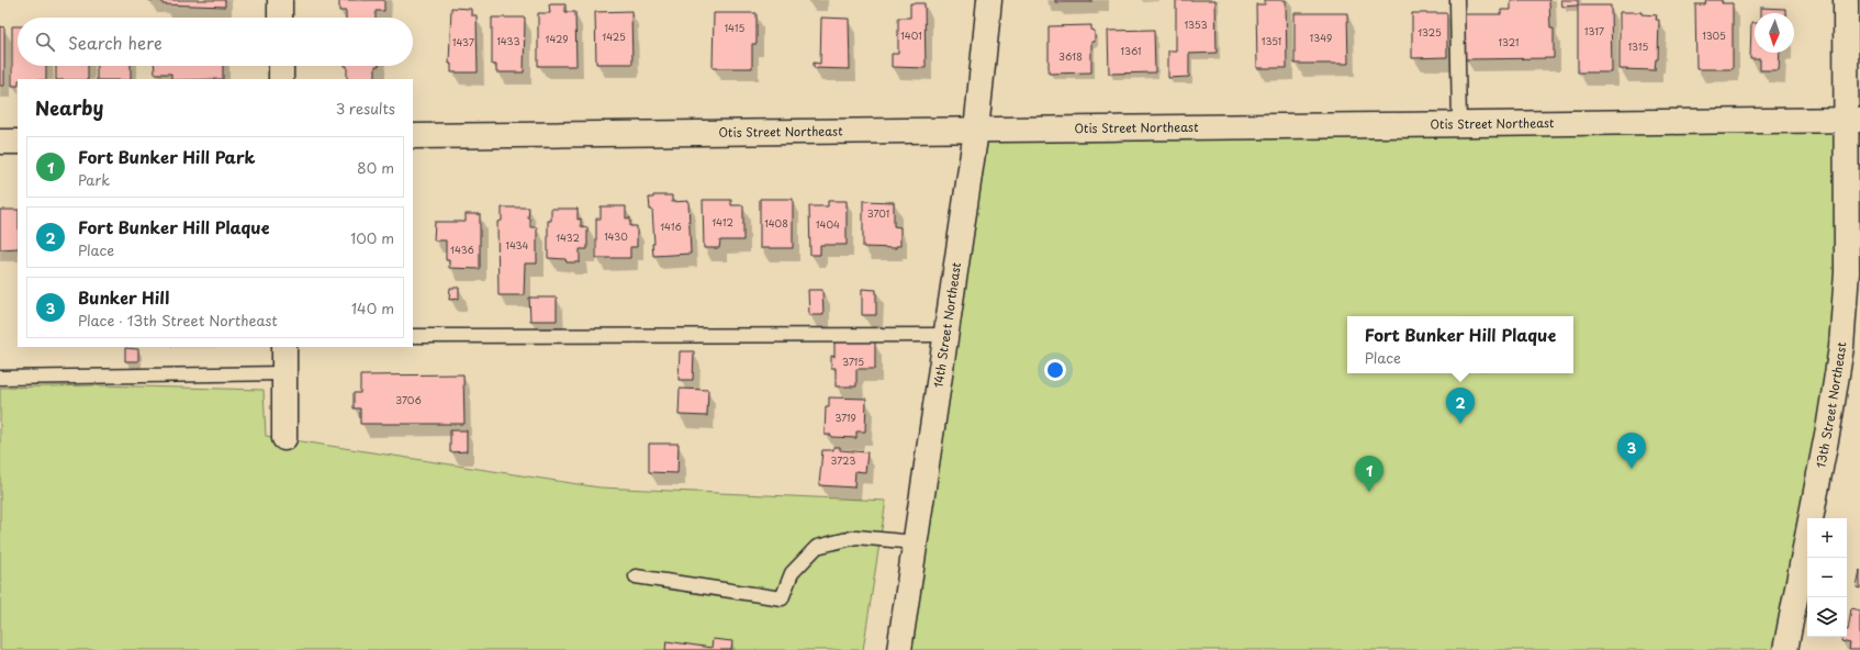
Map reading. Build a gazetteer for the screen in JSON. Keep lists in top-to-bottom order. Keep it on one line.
{"streets":{"street":["Otis Street Northeast","14th Street Northeast","13th Street Northeast"]},"crossings":[["Otis Street Northeast","14th Street Northeast"],["Otis Street Northeast","13th Street Northeast"]],"house_numbers":["1353","1415","1317","1325","1401","1305","1425","1349","1429","1433","1351","1437","1321","1315","1361","3618","3701","1412","1408","1404","1416","1430","1432","1434","1436","3715","3706","3719","3723"],"north":"bottom","page":{"search":"Search here","heading":["Nearby","3 results"],"list":[{"mark":"1","name":"Fort Bunker Hill Park","note":"Park","value":"80 m"},{"mark":"2","name":"Fort Bunker Hill Plaque","note":"Place","value":"100 m"},{"mark":"3","name":"Bunker Hill","note":"Place · 13th Street Northeast","value":"140 m"}],"popup":["Fort Bunker Hill Plaque","Place"],"pins":["2","3","1"],"map_buttons":["+","−"]}}
